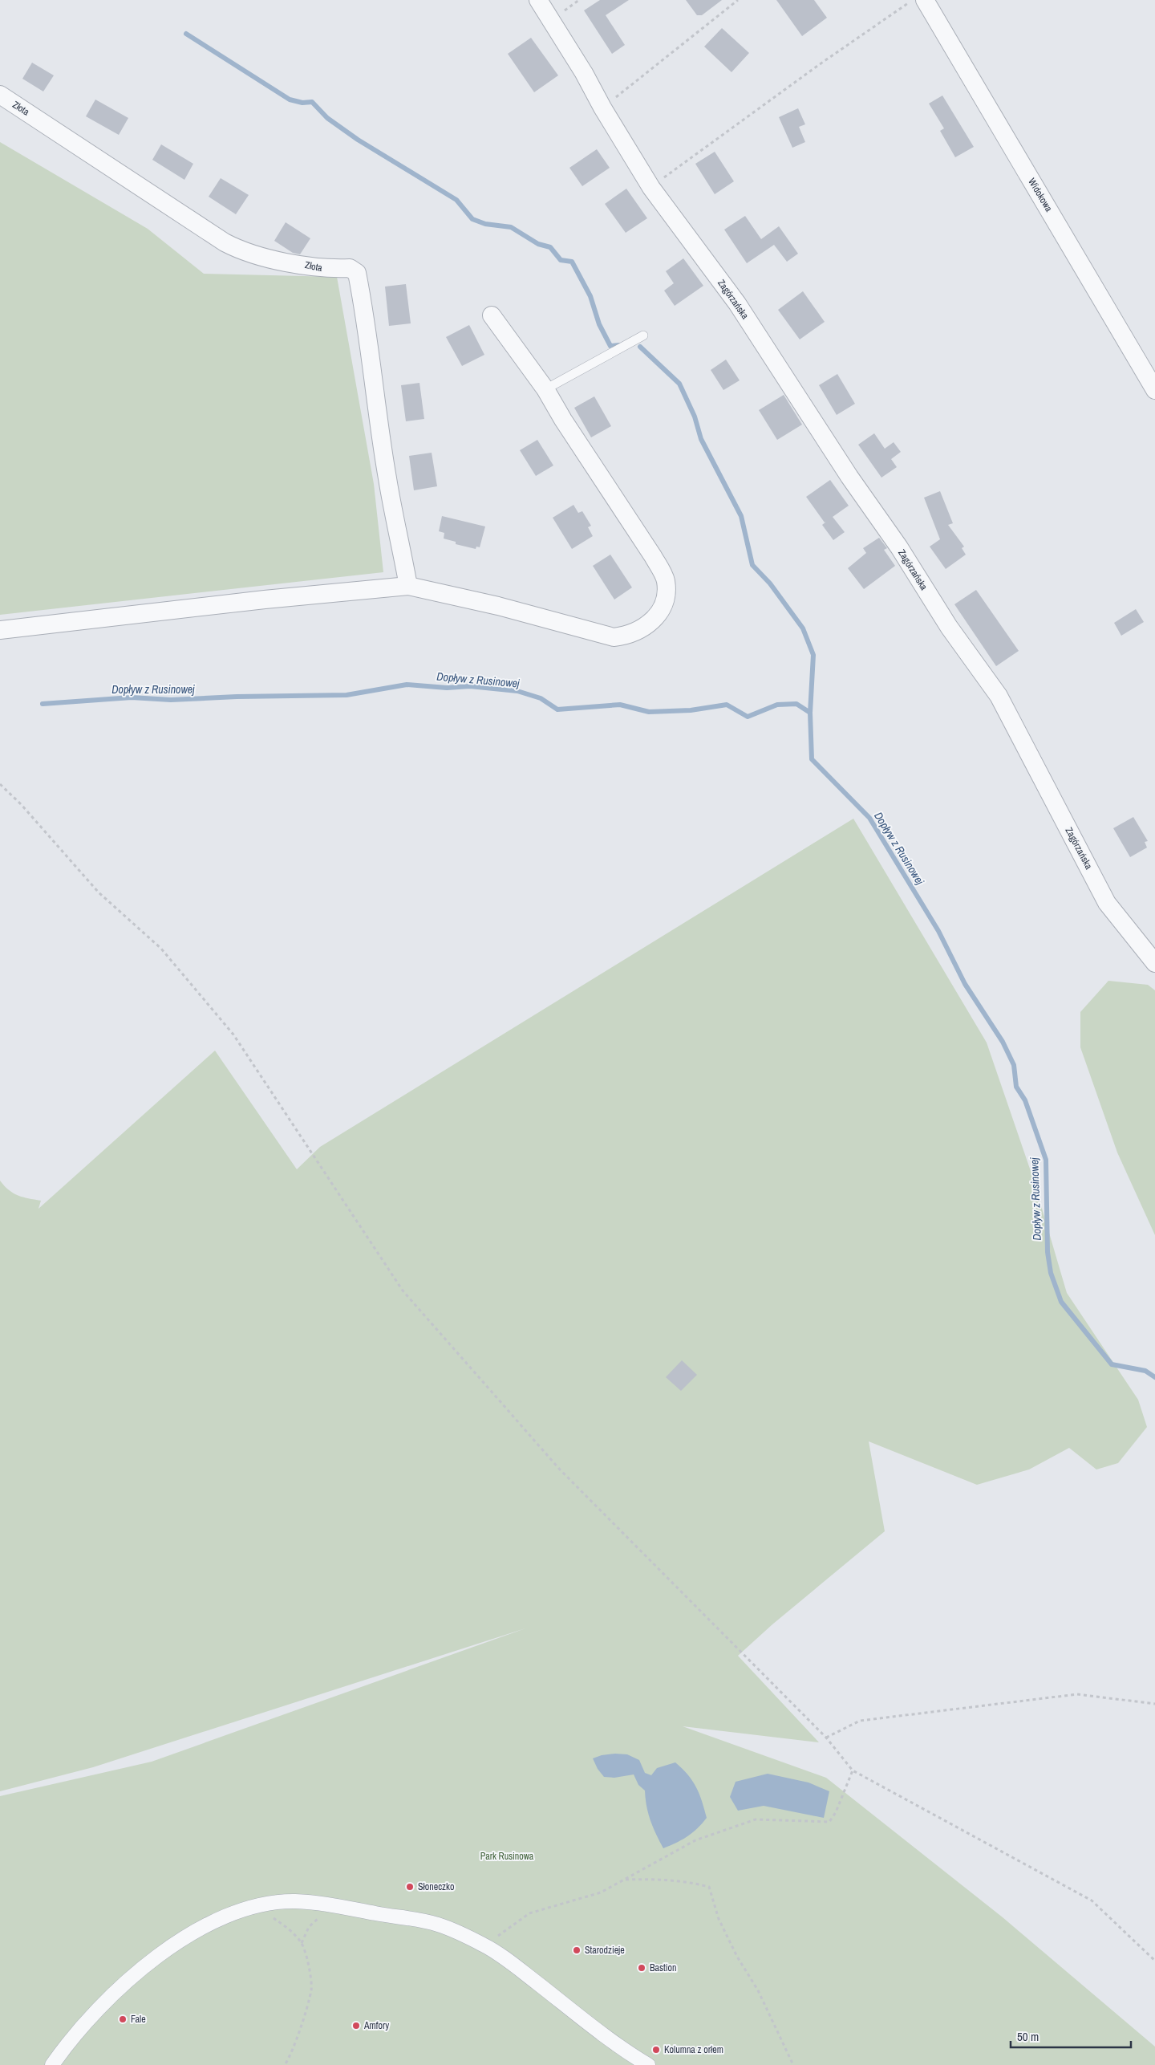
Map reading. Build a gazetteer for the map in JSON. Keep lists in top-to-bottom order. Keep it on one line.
{"streets":{"street":["Złota","Widokowa","Zagórzańska"]},"water":["Dopływ z Rusinowej"],"parks":["Park Rusinowa"],"places":["Słoneczko","Starodzieje","Bastion","Fale","Amfory","Kolumna z orłem"],"scale_bar":"50 m"}
